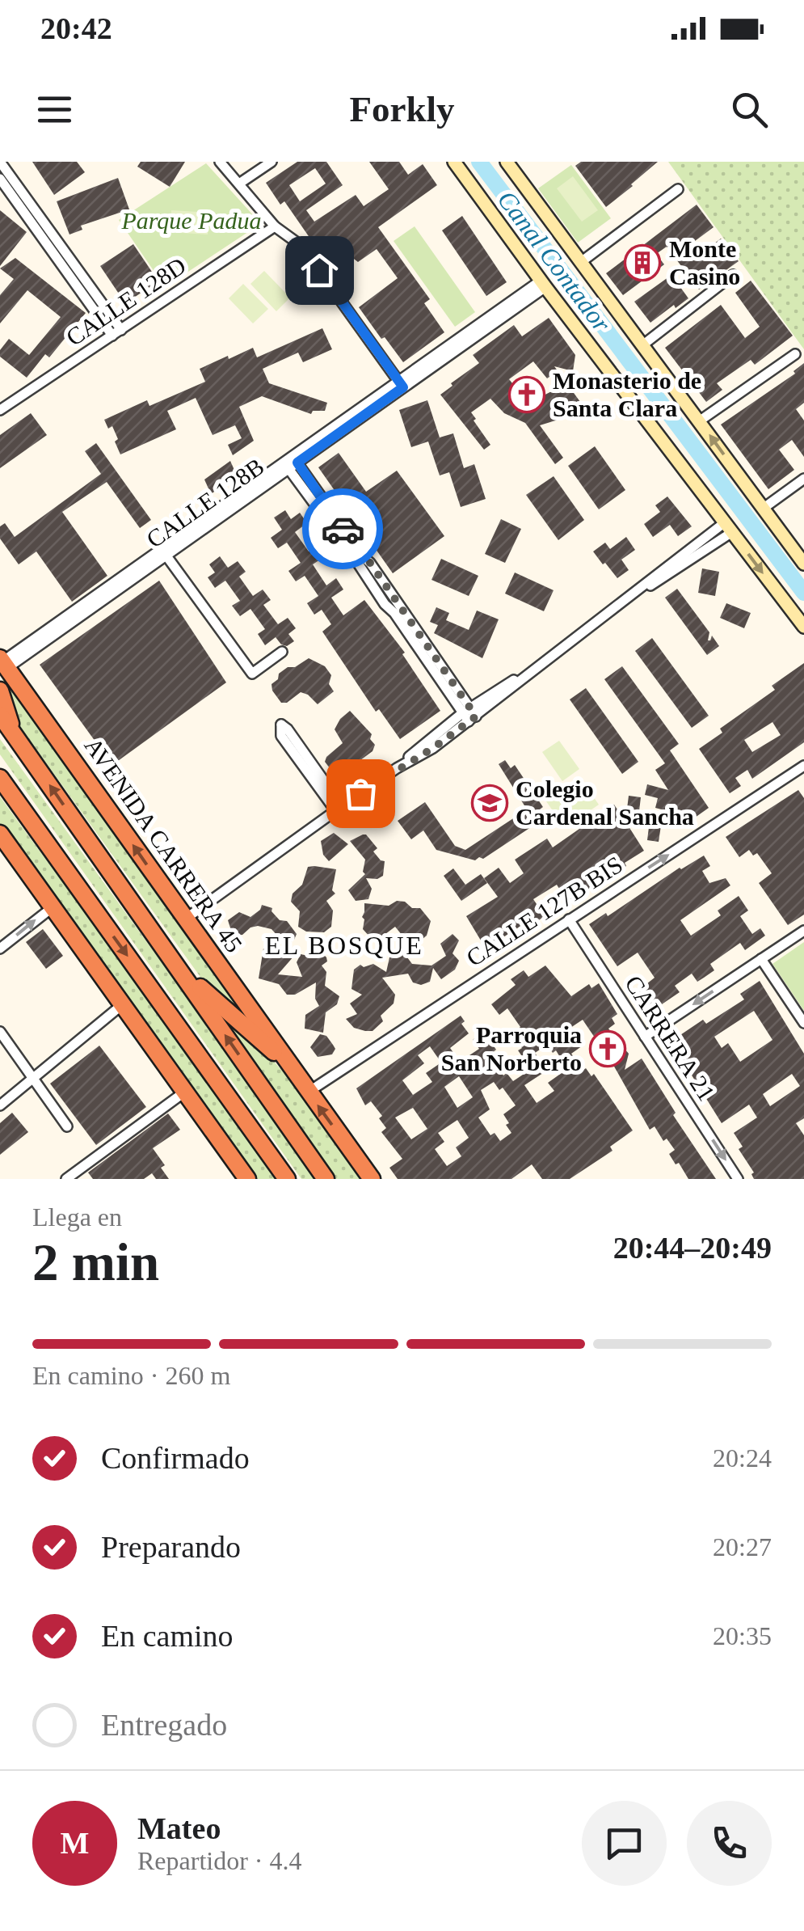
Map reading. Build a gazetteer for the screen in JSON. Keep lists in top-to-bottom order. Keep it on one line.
{"streets":{"highway":["AVENIDA CARRERA 45"],"street":["CALLE 128D","CALLE 128B","CALLE 127B BIS","CARRERA 21"]},"crossings":[["CALLE 128B","AVENIDA CARRERA 45"],["AVENIDA CARRERA 45","CALLE 127B BIS"],["CALLE 127B BIS","CARRERA 21"]],"one_way":["CALLE 127B BIS","CARRERA 21"],"districts":["EL BOSQUE"],"water":["Canal Contador"],"parks":["Parque Padua"],"places":{"building":["Monte Casino"],"church":["Monasterio de Santa Clara","Parroquia San Norberto"],"school or university":["Colegio Cardenal Sancha"]},"page":{"status":"20:42","header":"Forkly","heading":["2 min","Llega en","20:44–20:49"],"panel":["Mateo","Repartidor · 4.4"],"bar":"En camino · 260 m","list":[["Confirmado","20:24"],["Preparando","20:27"],["En camino","20:35"],"Entregado"],"round":"M"}}
